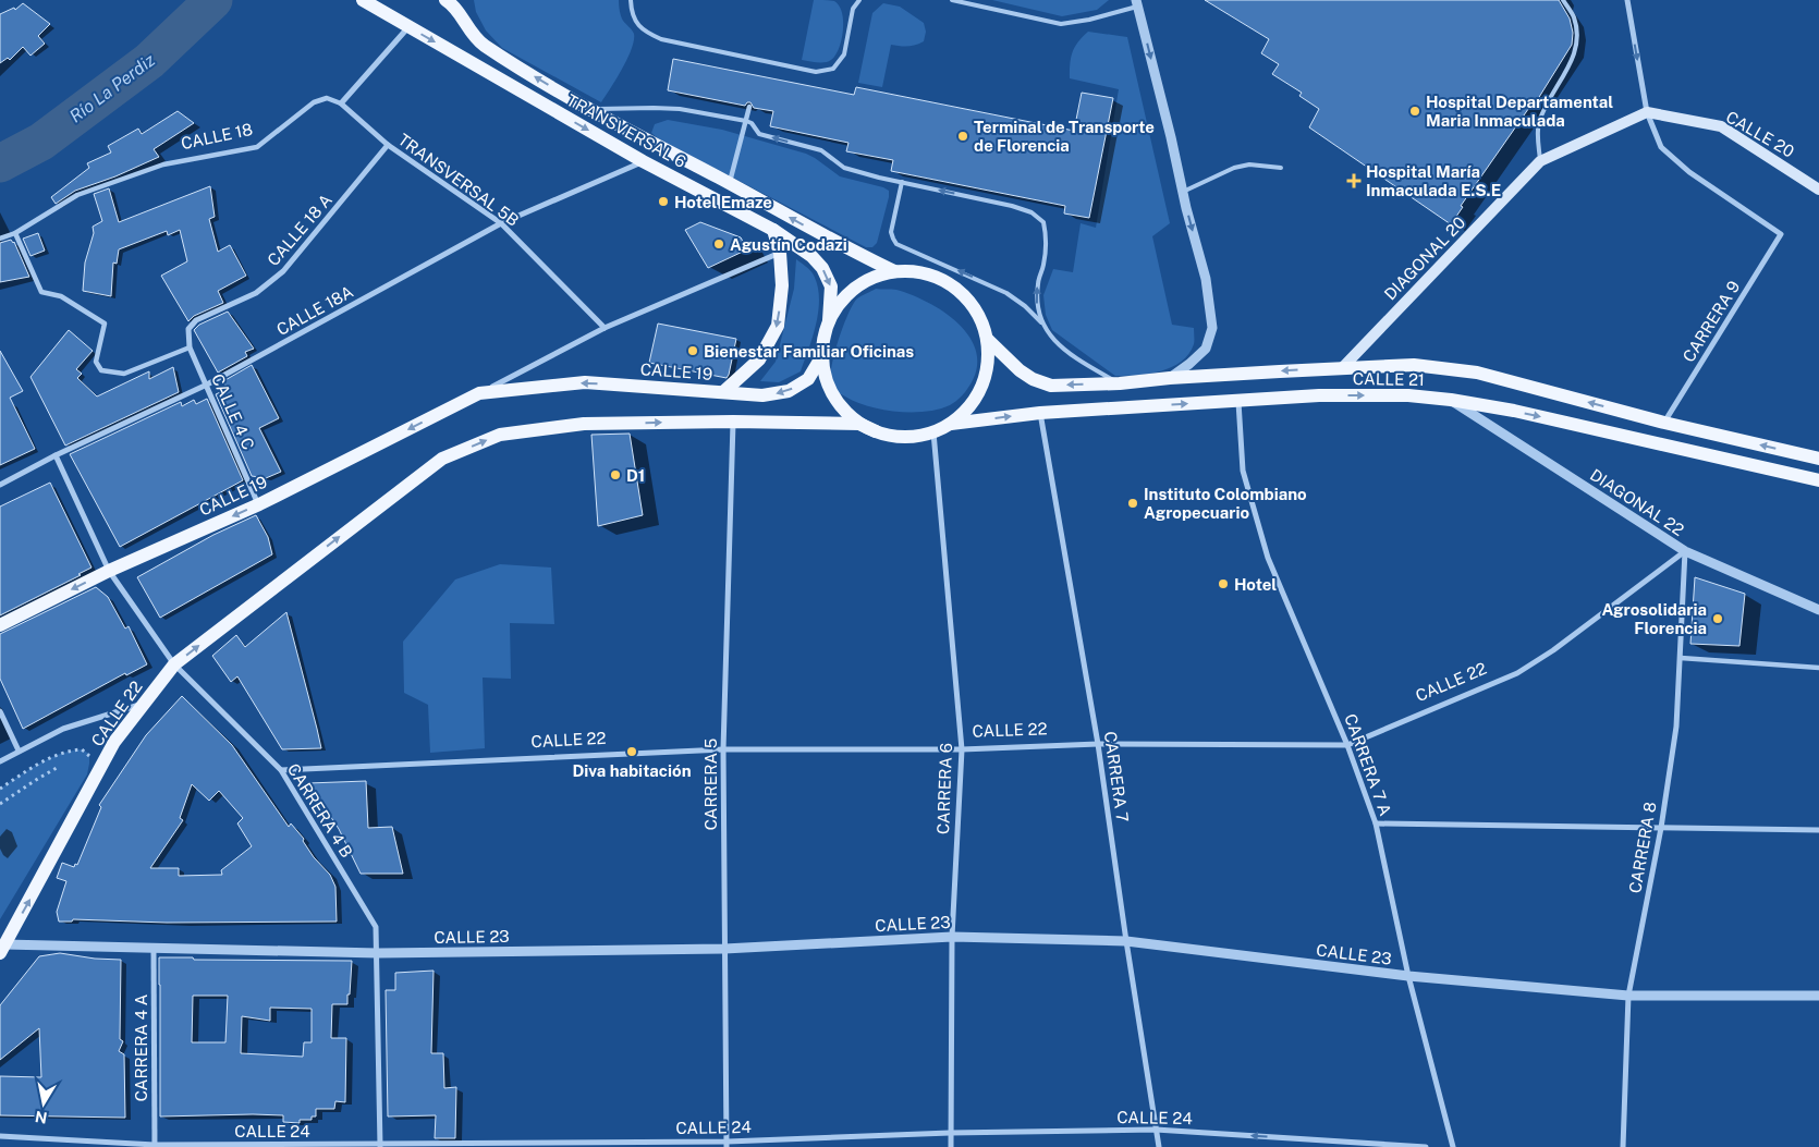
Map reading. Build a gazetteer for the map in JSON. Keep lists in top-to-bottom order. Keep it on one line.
{"streets":{"main road":["TRANSVERSAL 6","CALLE 20","DIAGONAL 20","CALLE 19","CALLE 21","CALLE 22"],"street":["CALLE 18","TRANSVERSAL 5B","CALLE 18 A","CALLE 18A","CARRERA 9","CALLE 4 C","DIAGONAL 22","CARRERA 7 A","CARRERA 7","CARRERA 5","CARRERA 6","CARRERA 4 B","CARRERA 8","CALLE 23","CARRERA 4 A","CALLE 24"]},"crossings":[["TRANSVERSAL 6","CALLE 18A"],["TRANSVERSAL 6","CALLE 19"],["TRANSVERSAL 6","CALLE 21"],["TRANSVERSAL 6","CALLE 22"],["TRANSVERSAL 6","CARRERA 6"],["CALLE 20","DIAGONAL 20"],["CALLE 20","CARRERA 9"],["CALLE 18","TRANSVERSAL 5B"],["TRANSVERSAL 5B","CALLE 18 A"],["TRANSVERSAL 5B","CALLE 18A"],["TRANSVERSAL 5B","CALLE 19"],["CALLE 18 A","CALLE 4 C"],["DIAGONAL 20","CARRERA 9"],["DIAGONAL 20","CALLE 21"],["CALLE 18A","CALLE 4 C"],["CALLE 18A","CARRERA 4 B"],["CARRERA 9","CALLE 21"],["CALLE 19","CALLE 21"],["CALLE 19","CALLE 4 C"],["CALLE 19","CALLE 22"],["CALLE 19","CARRERA 6"],["CALLE 19","CARRERA 4 B"],["CALLE 21","DIAGONAL 22"],["CALLE 21","CALLE 22"],["CALLE 21","CARRERA 7 A"],["CALLE 21","CARRERA 7"],["CALLE 21","CARRERA 6"],["DIAGONAL 22","CALLE 22"],["DIAGONAL 22","CARRERA 8"],["CALLE 22","CARRERA 7 A"],["CALLE 22","CARRERA 7"],["CALLE 22","CARRERA 5"],["CALLE 22","CARRERA 6"],["CALLE 22","CARRERA 4 B"],["CALLE 22","CARRERA 8"],["CALLE 22","CALLE 23"],["CARRERA 7 A","CALLE 23"],["CARRERA 7","CALLE 23"],["CARRERA 7","CALLE 24"],["CARRERA 5","CALLE 23"],["CARRERA 5","CALLE 24"],["CARRERA 6","CALLE 23"],["CARRERA 6","CALLE 24"],["CARRERA 4 B","CALLE 23"],["CARRERA 4 B","CALLE 24"],["CARRERA 8","CALLE 23"],["CALLE 23","CARRERA 4 A"],["CARRERA 4 A","CALLE 24"]],"water":["Río La Perdiz"],"places":{"other":["Hospital Departamental Maria Inmaculada","Terminal de Transporte de Florencia","Hotel Emaze","Agustín Codazi","Bienestar Familiar Oficinas","D1","Instituto Colombiano Agropecuario","Hotel","Agrosolidaria Florencia","Diva habitación"],"health":["Hospital María Inmaculada E.S.E"]},"north":"bottom"}
